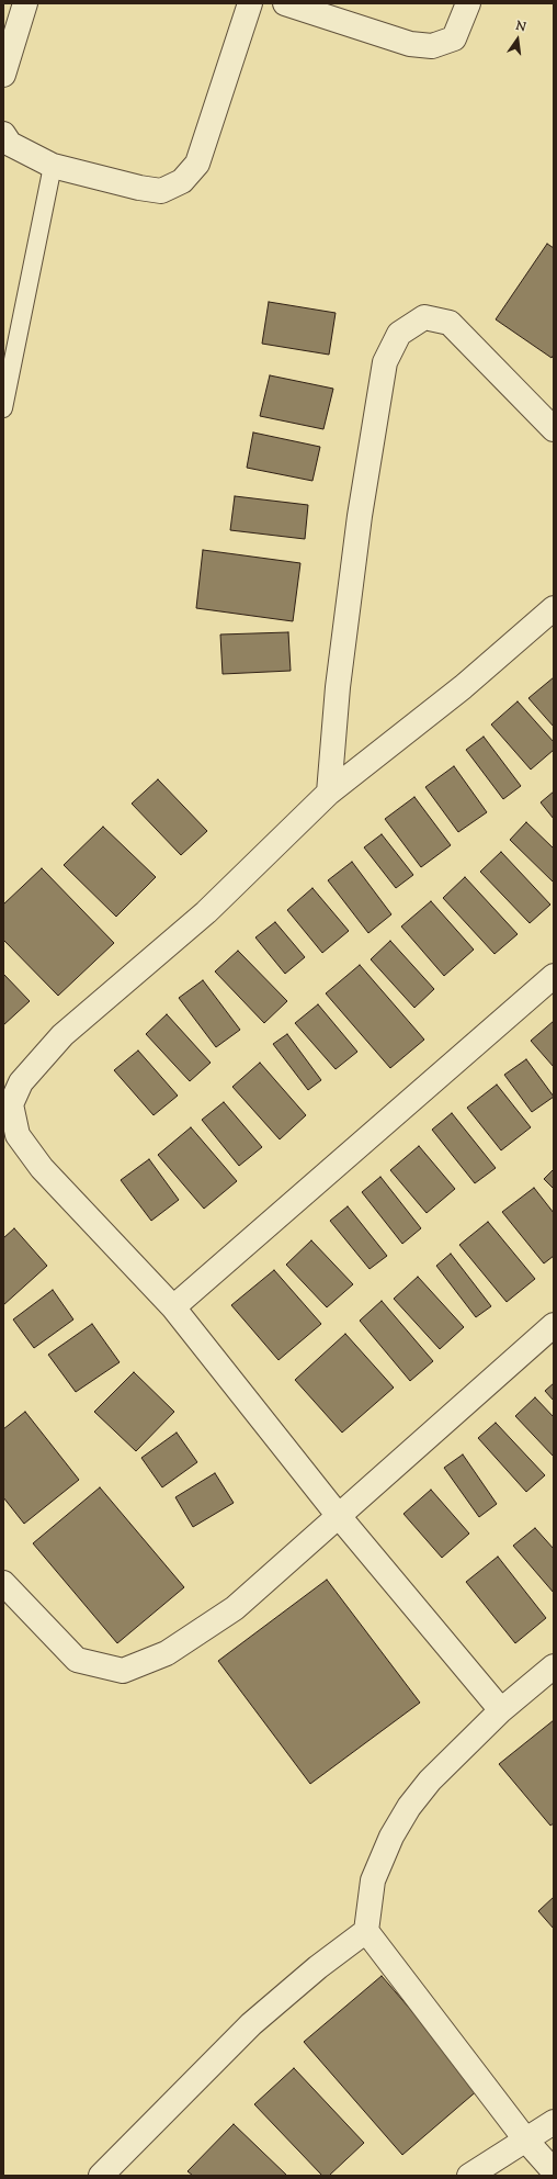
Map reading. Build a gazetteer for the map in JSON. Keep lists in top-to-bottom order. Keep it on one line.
{"north":"top"}
